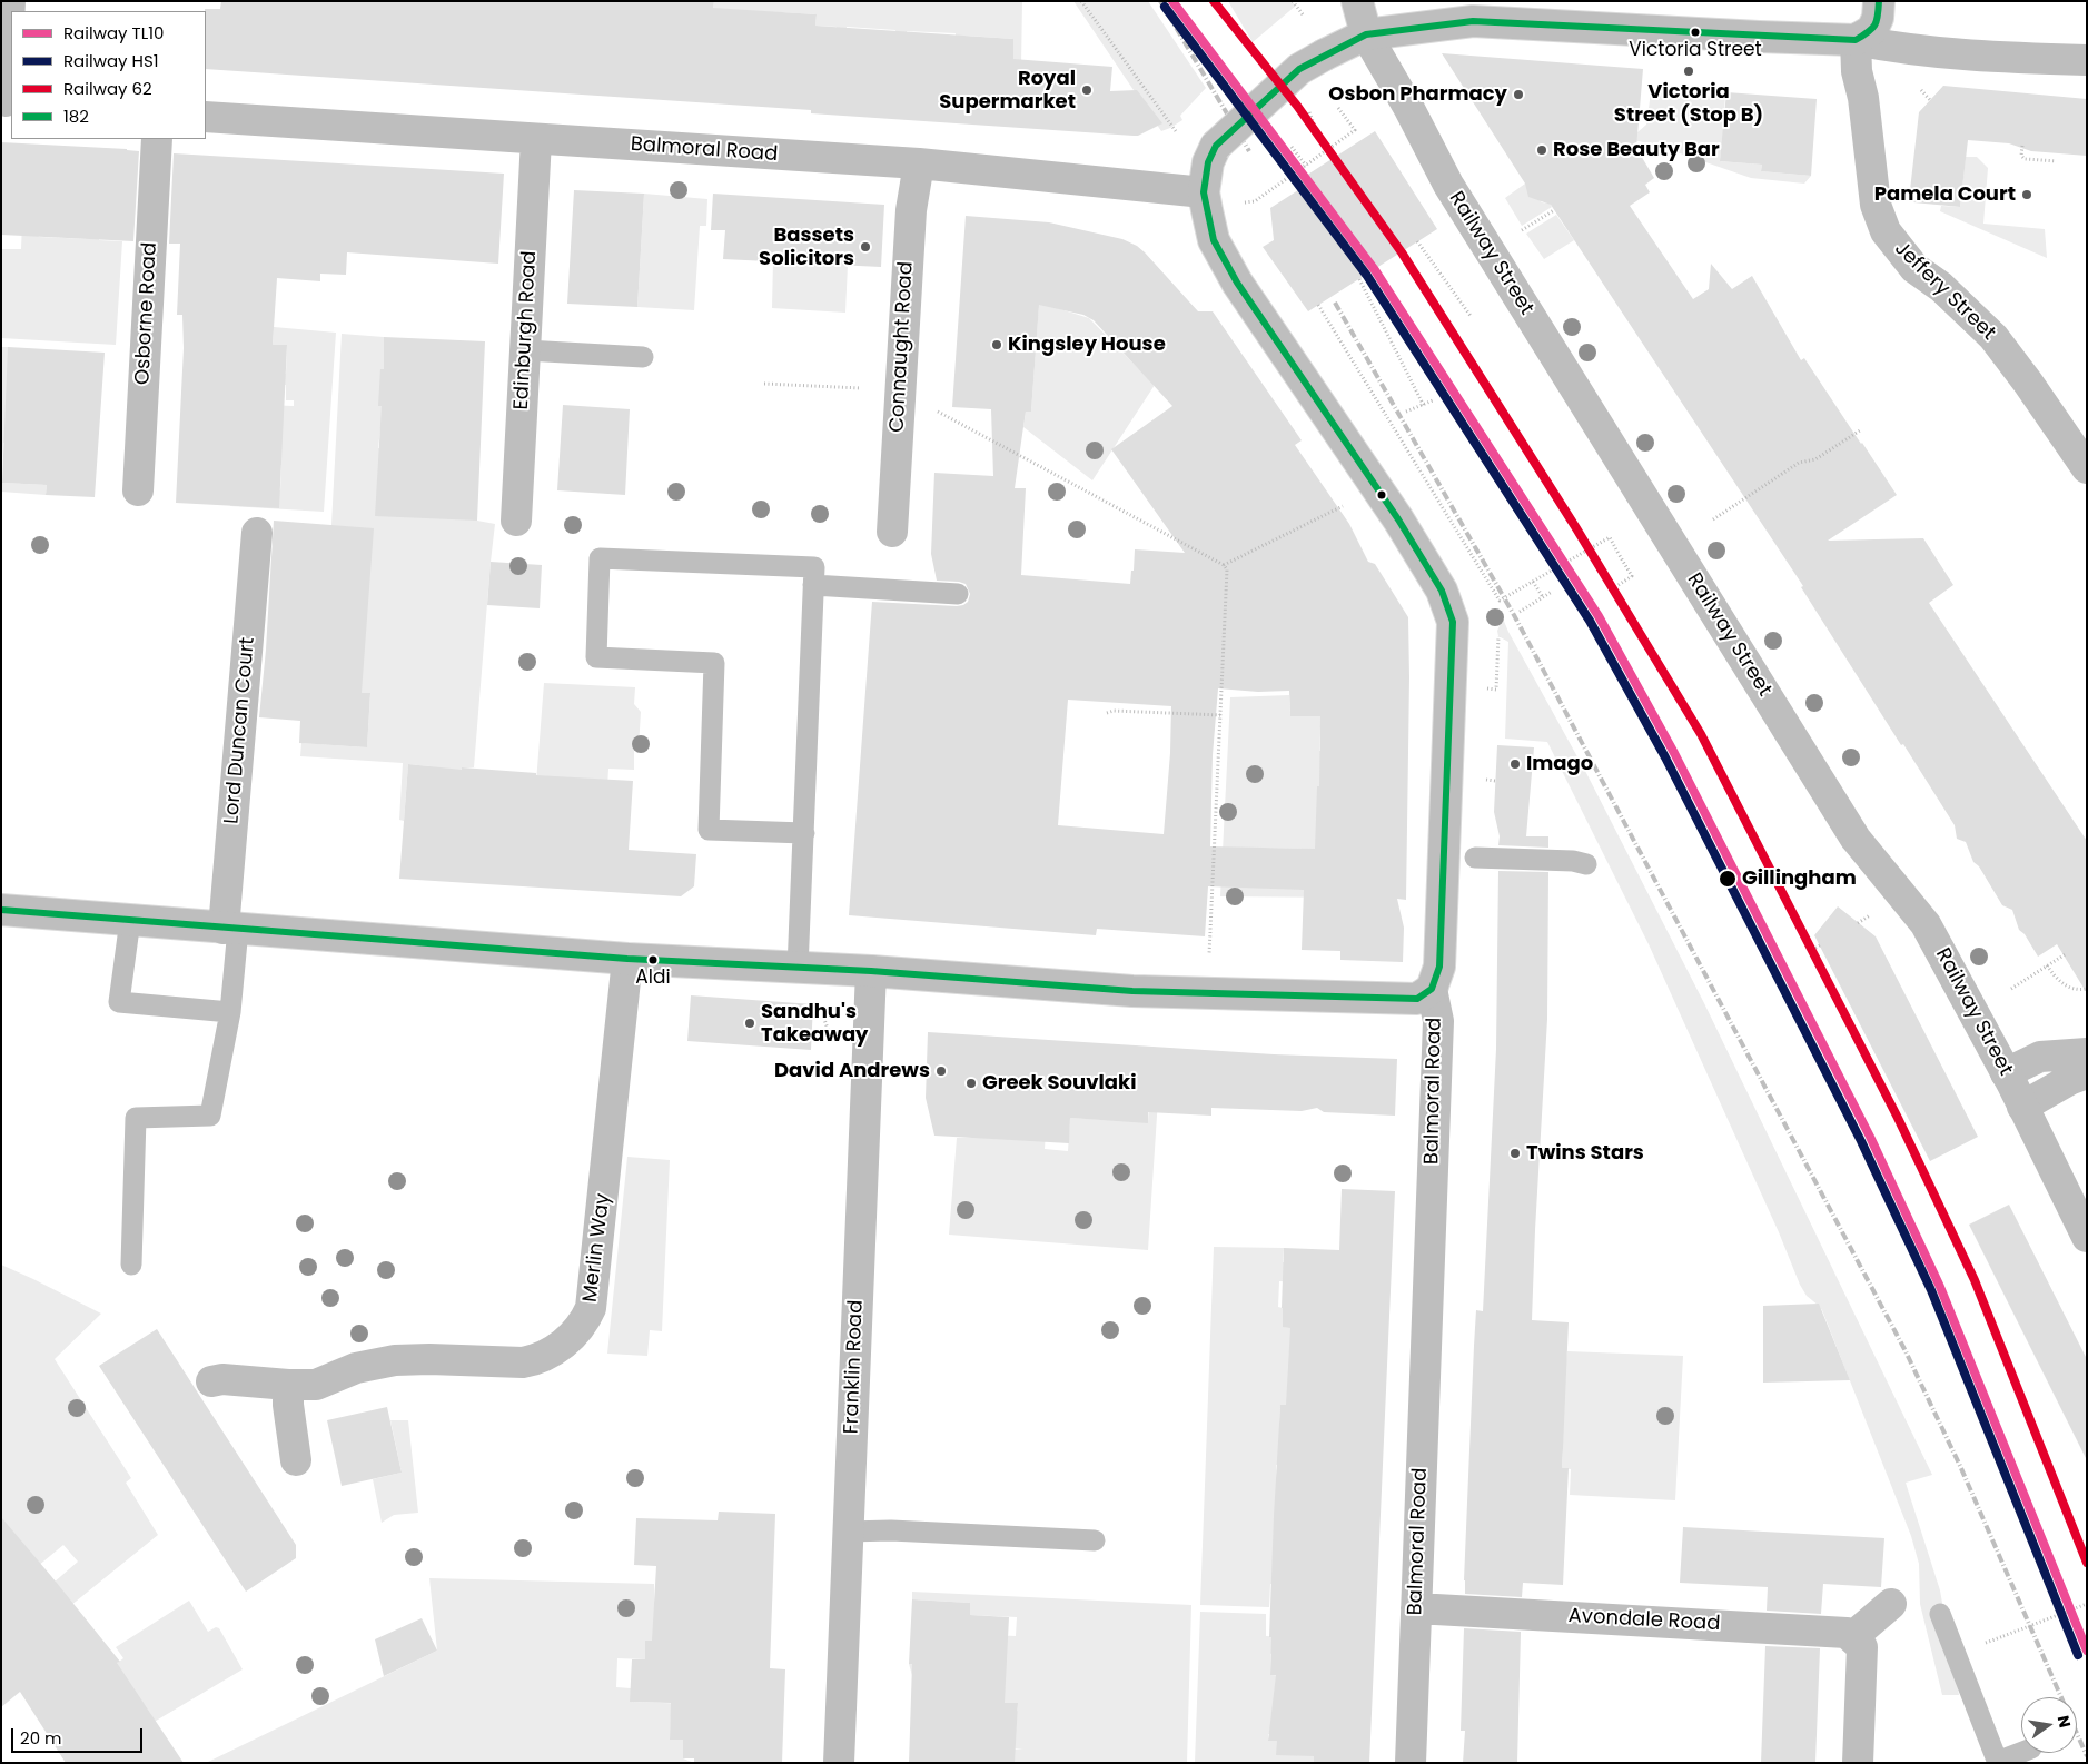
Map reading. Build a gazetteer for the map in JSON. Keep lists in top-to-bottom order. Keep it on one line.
{"streets":{"street":["Balmoral Road","Railway Street","Jeffery Street","Osborne Road","Edinburgh Road","Connaught Road","Lord Duncan Court","Merlin Way","Franklin Road","Avondale Road"]},"crossings":[["Balmoral Road","Railway Street"],["Balmoral Road","Edinburgh Road"],["Balmoral Road","Connaught Road"],["Balmoral Road","Avondale Road"]],"places":["Victoria Street","Victoria Street (Stop B)","Royal Supermarket","Osbon Pharmacy","Rose Beauty Bar","Pamela Court","Bassets Solicitors","Kingsley House","Imago","Gillingham","Aldi","Sandhu's Takeaway","David Andrews","Greek Souvlaki","Twins Stars"],"lines":["rail line TL10","rail line 62","transit line 182","rail line HS1"],"legend":["Railway TL10","Railway HS1","Railway 62","182"],"scale_bar":"20 m","north":"right"}
